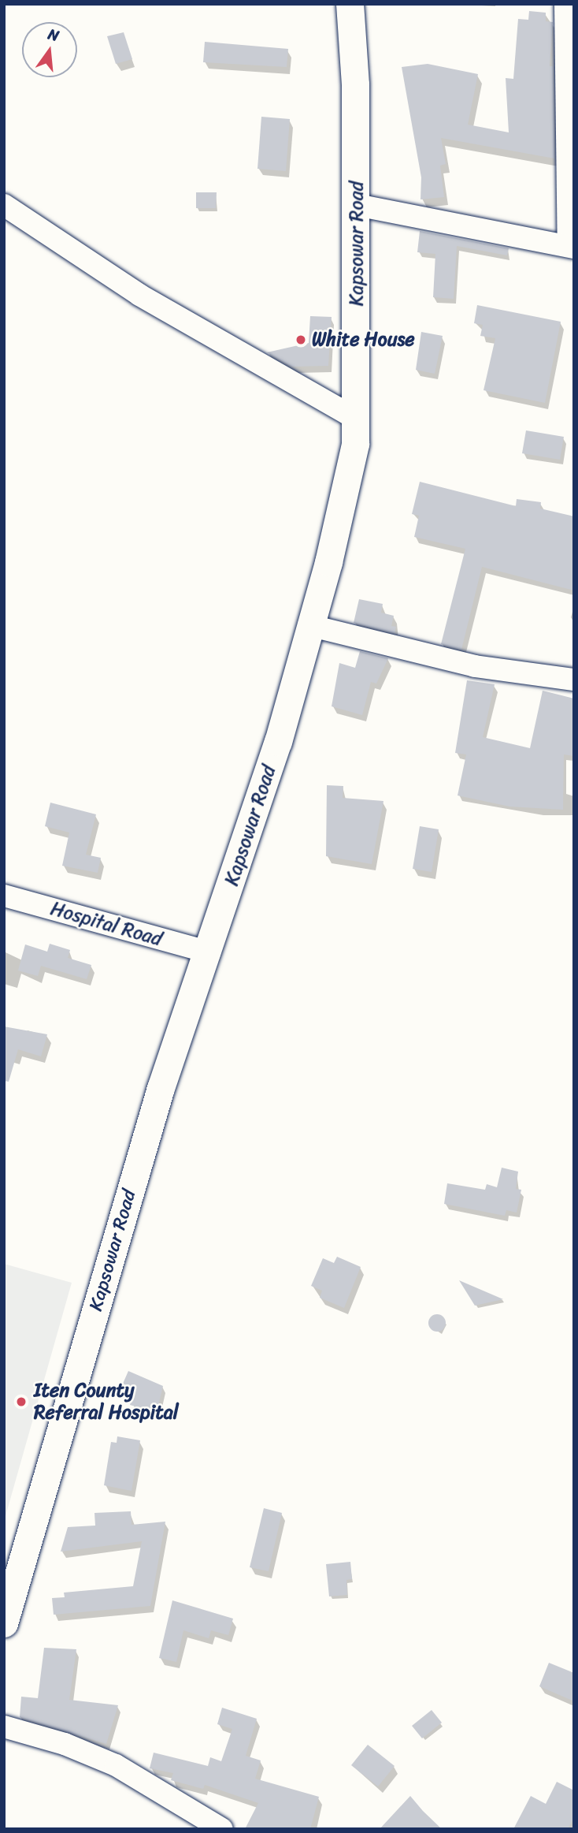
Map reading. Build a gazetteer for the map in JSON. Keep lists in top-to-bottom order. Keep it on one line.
{"streets":{"main road":["Kapsowar Road"],"street":["Hospital Road"]},"crossings":[["Kapsowar Road","Hospital Road"]],"places":["White House","Iten County Referral Hospital"],"north":"top"}
